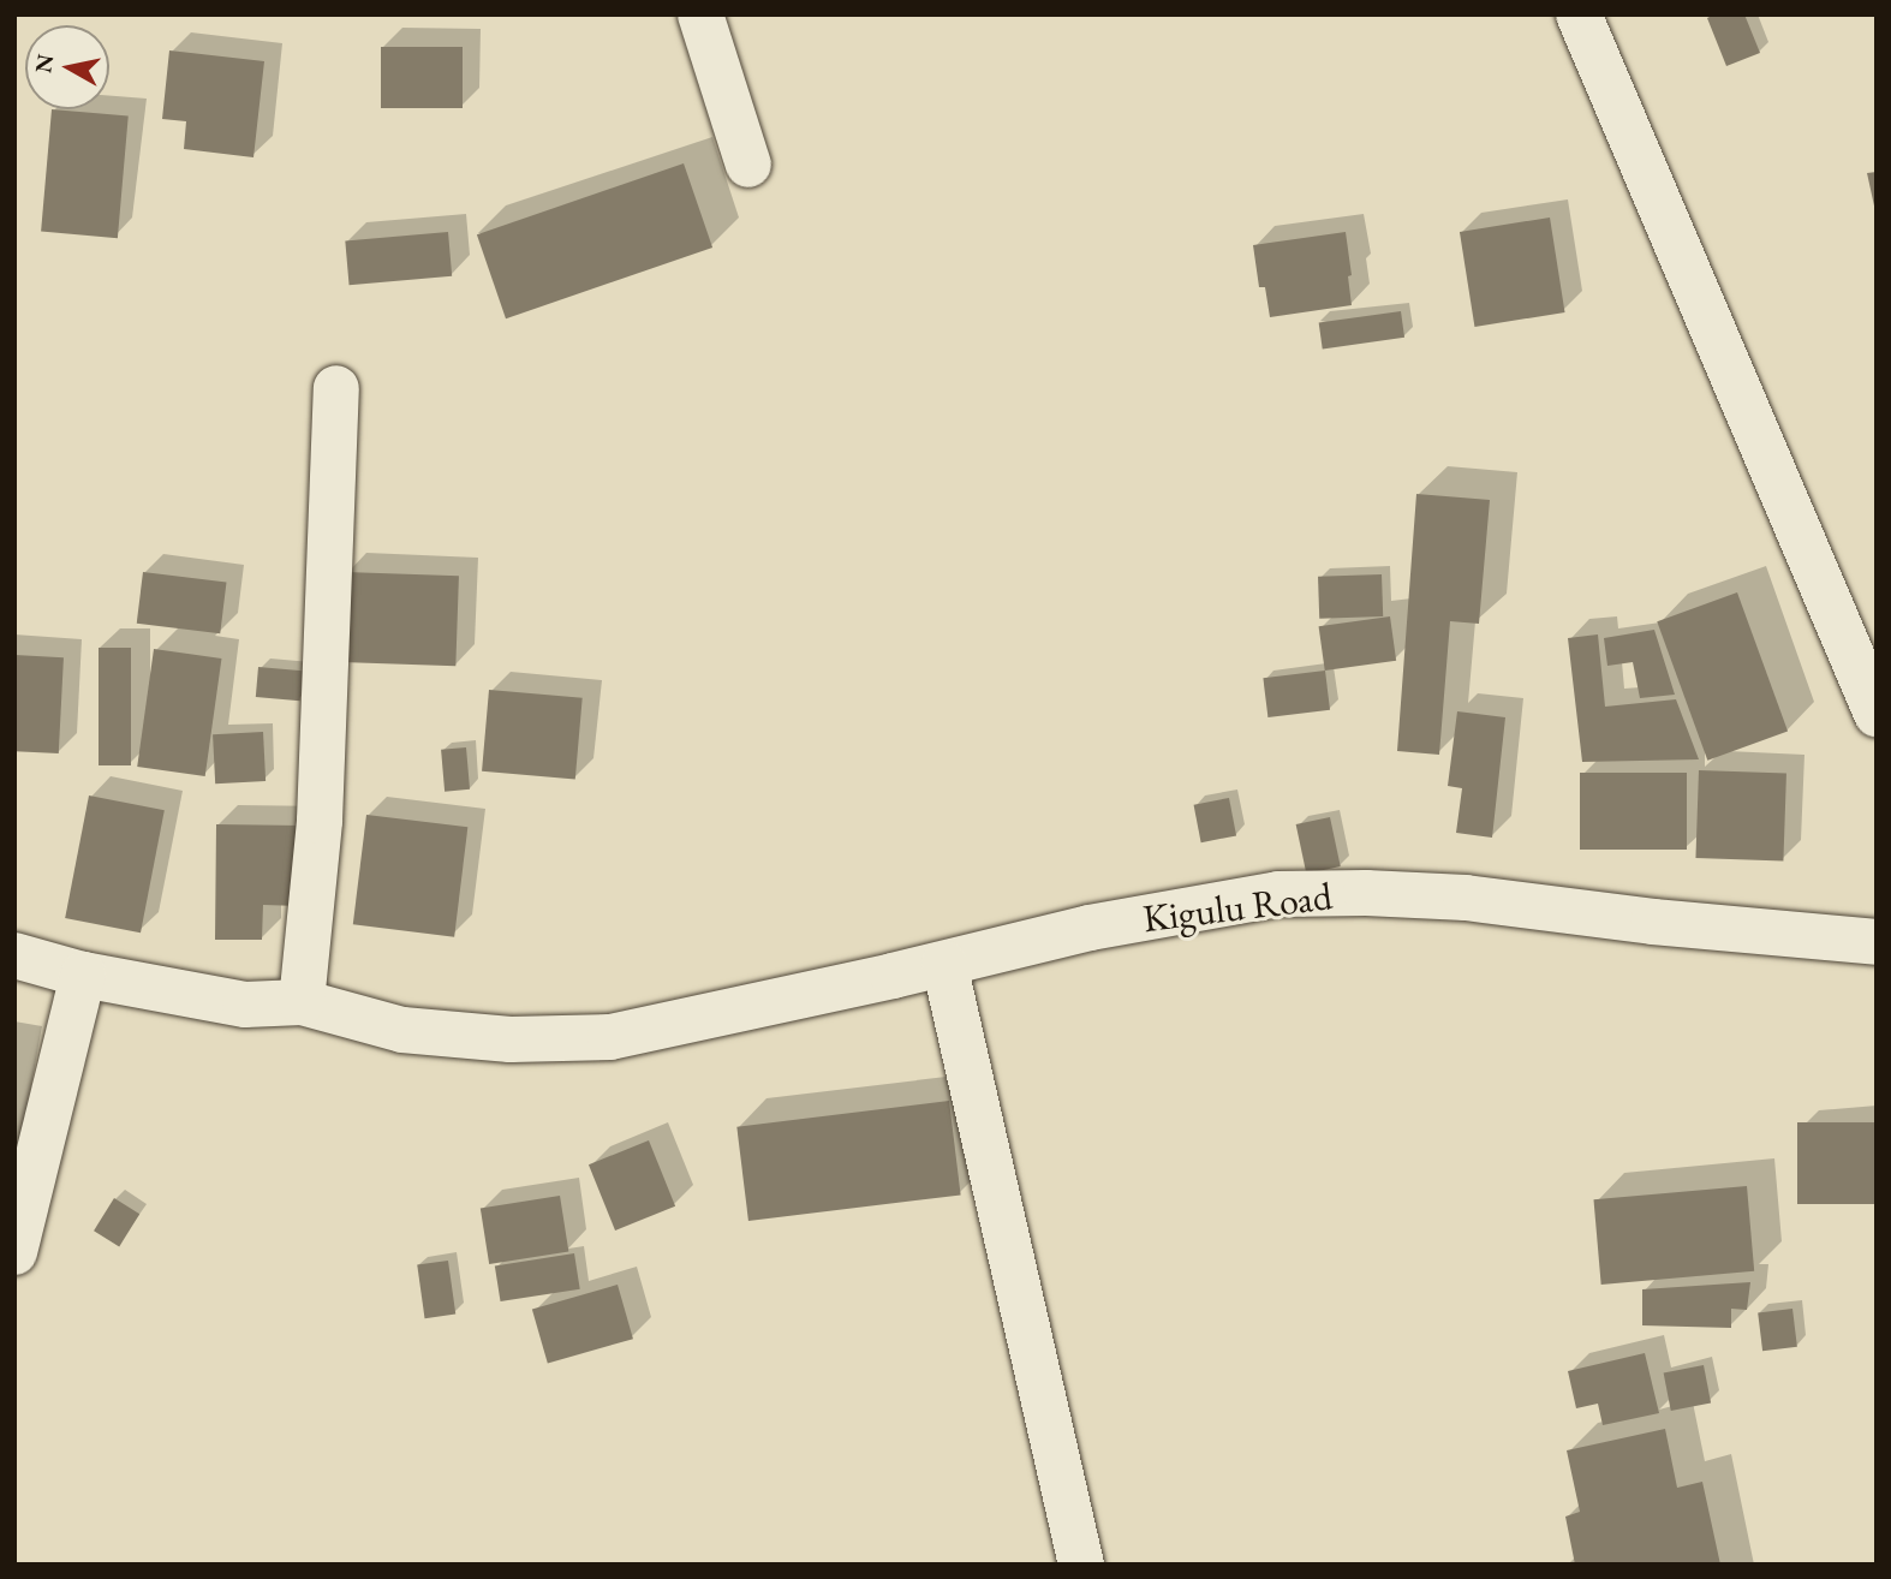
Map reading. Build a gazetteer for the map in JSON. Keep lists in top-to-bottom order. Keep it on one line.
{"streets":{"street":["Kigulu Road"]},"north":"left"}
